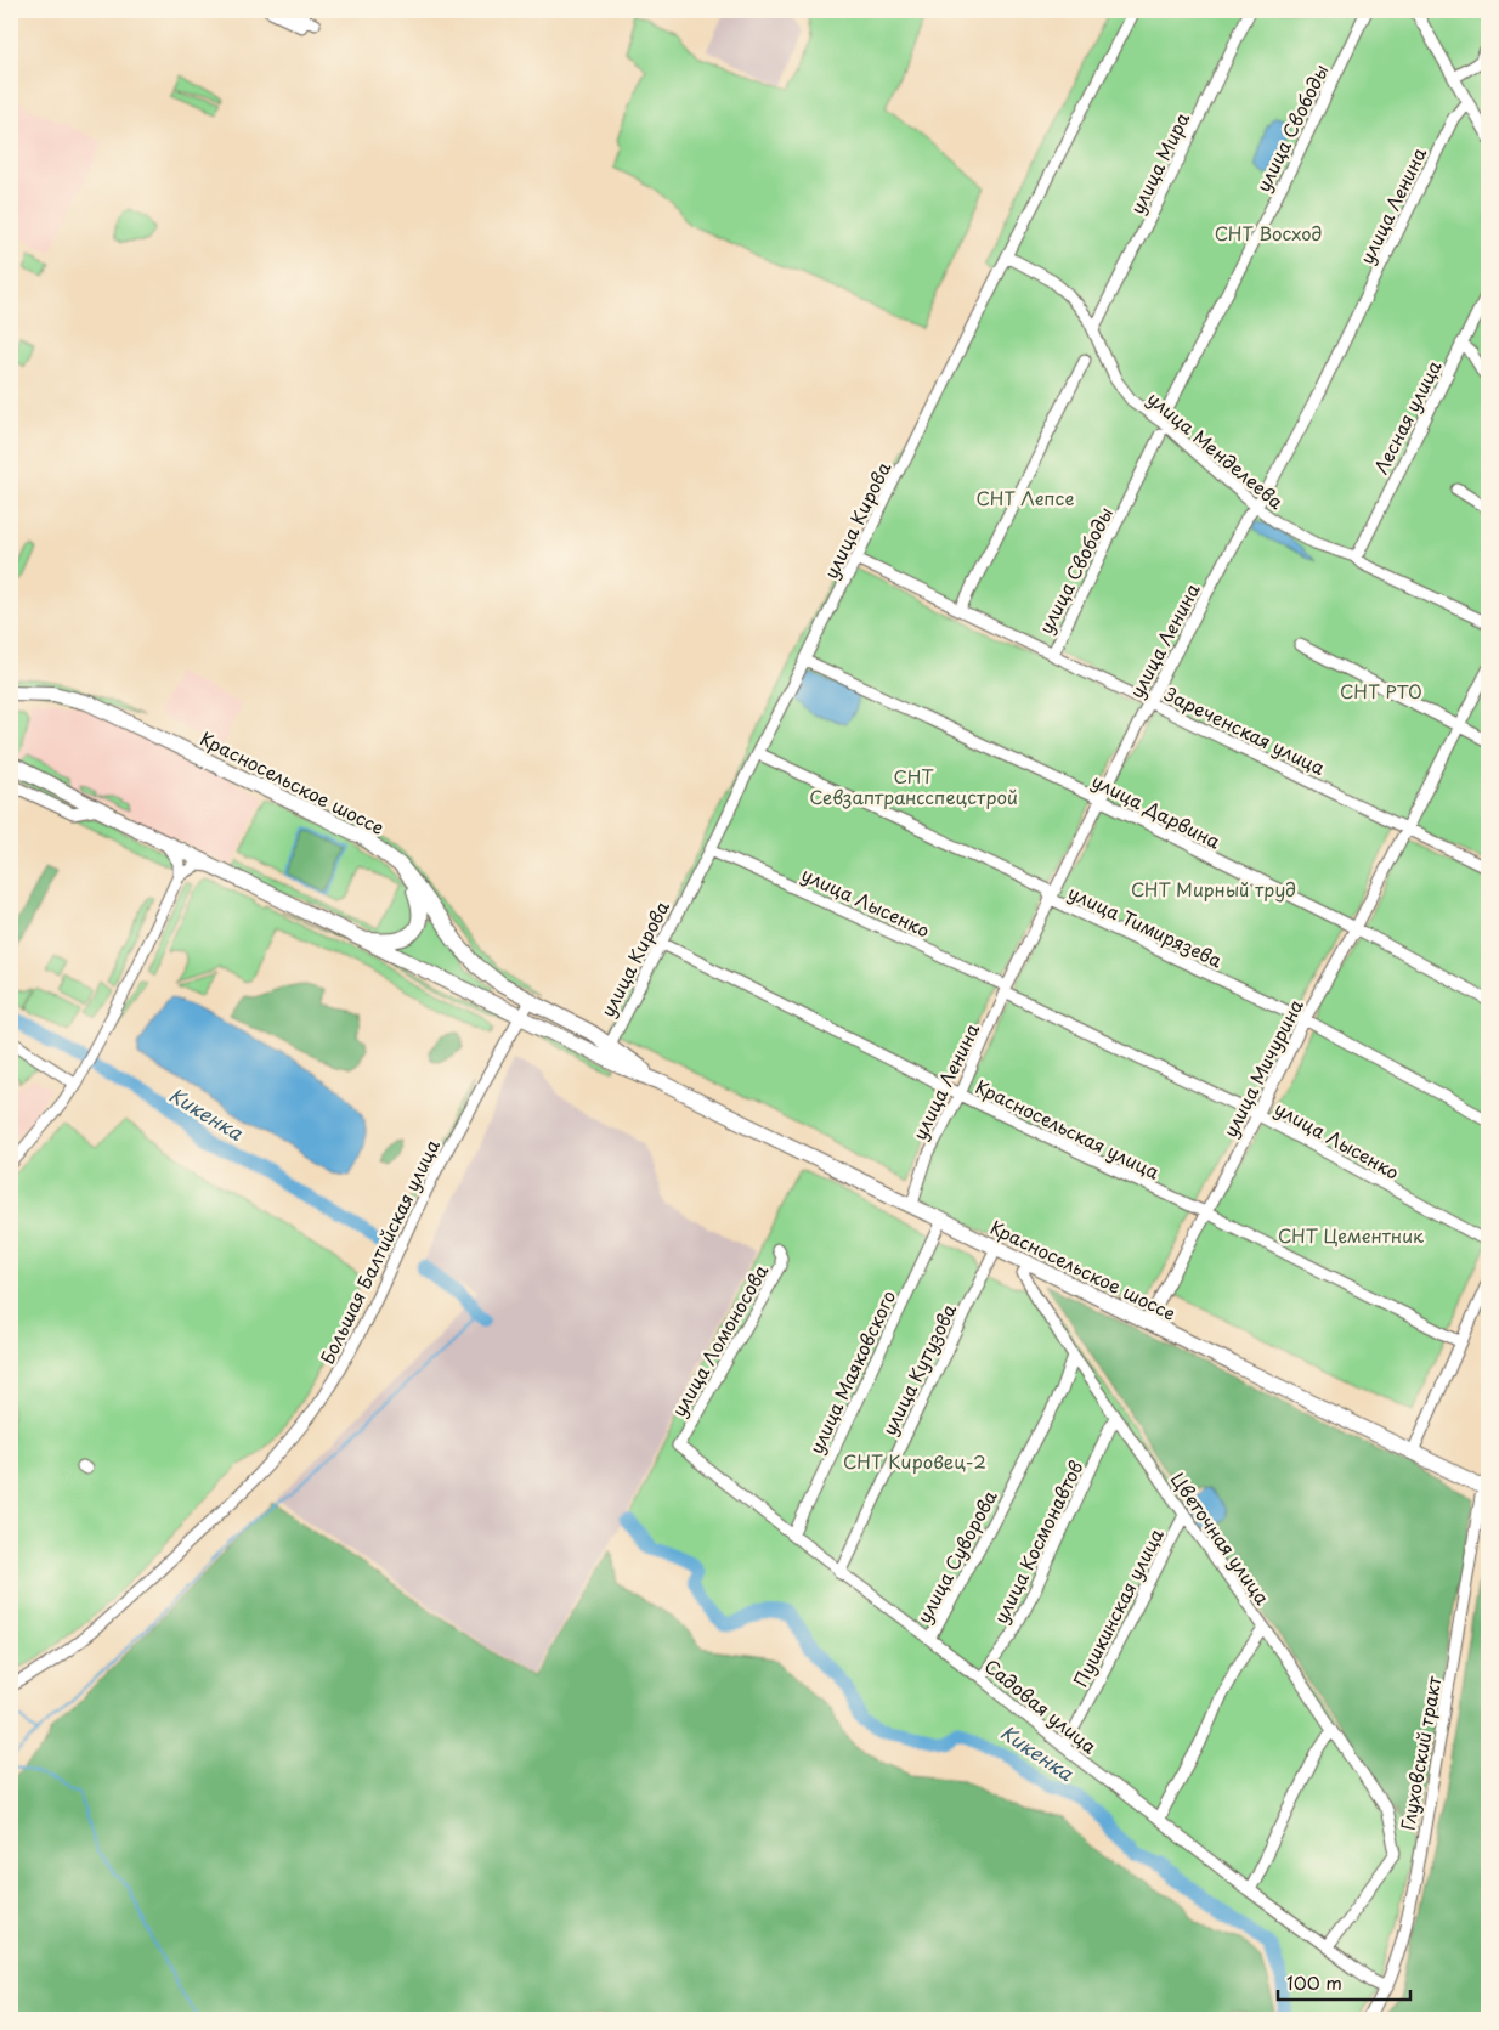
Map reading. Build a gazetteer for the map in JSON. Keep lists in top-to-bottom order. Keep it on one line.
{"streets":{"main road":["Красносельское шоссе"],"street":["улица Свободы","улица Мира","улица Ленина","Лесная улица","улица Менделеева","улица Кирова","Зареченская улица","улица Дарвина","улица Лысенко","улица Тимирязева","улица Мичурина","Красносельская улица","Большая Балтийская улица","улица Ломоносова","улица Кутузова","улица Маяковского","Цветочная улица","улица Космонавтов","улица Суворова","Пушкинская улица","Садовая улица","Глуховский тракт"]},"crossings":[["улица Свободы","улица Менделеева"],["улица Свободы","Зареченская улица"],["улица Мира","улица Менделеева"],["улица Ленина","улица Менделеева"],["улица Ленина","Зареченская улица"],["улица Ленина","Красносельское шоссе"],["улица Ленина","улица Дарвина"],["улица Ленина","улица Лысенко"],["улица Ленина","улица Тимирязева"],["улица Ленина","Красносельская улица"],["Лесная улица","улица Менделеева"],["улица Менделеева","улица Кирова"],["улица Кирова","Зареченская улица"],["улица Кирова","Красносельское шоссе"],["улица Кирова","улица Дарвина"],["улица Кирова","улица Лысенко"],["улица Кирова","улица Тимирязева"],["улица Кирова","Красносельская улица"],["Зареченская улица","улица Мичурина"],["Красносельское шоссе","улица Мичурина"],["Красносельское шоссе","Большая Балтийская улица"],["Красносельское шоссе","улица Кутузова"],["Красносельское шоссе","улица Маяковского"],["Красносельское шоссе","Цветочная улица"],["Красносельское шоссе","Глуховский тракт"],["улица Дарвина","улица Мичурина"],["улица Лысенко","улица Мичурина"],["улица Тимирязева","улица Мичурина"],["улица Мичурина","Красносельская улица"],["улица Ломоносова","Садовая улица"],["улица Кутузова","Садовая улица"],["улица Маяковского","Садовая улица"],["Цветочная улица","улица Космонавтов"],["Цветочная улица","улица Суворова"],["Цветочная улица","Пушкинская улица"],["Цветочная улица","Садовая улица"],["улица Космонавтов","Садовая улица"],["улица Суворова","Садовая улица"],["Пушкинская улица","Садовая улица"],["Садовая улица","Глуховский тракт"]],"water":["Кикенка"],"parks":["СНТ Восход","СНТ Лепсе","СНТ РТО","СНТ Севзаптрансспецстрой","СНТ Мирный труд","СНТ Цементник","СНТ Кировец-2"],"scale_bar":"100 m"}
